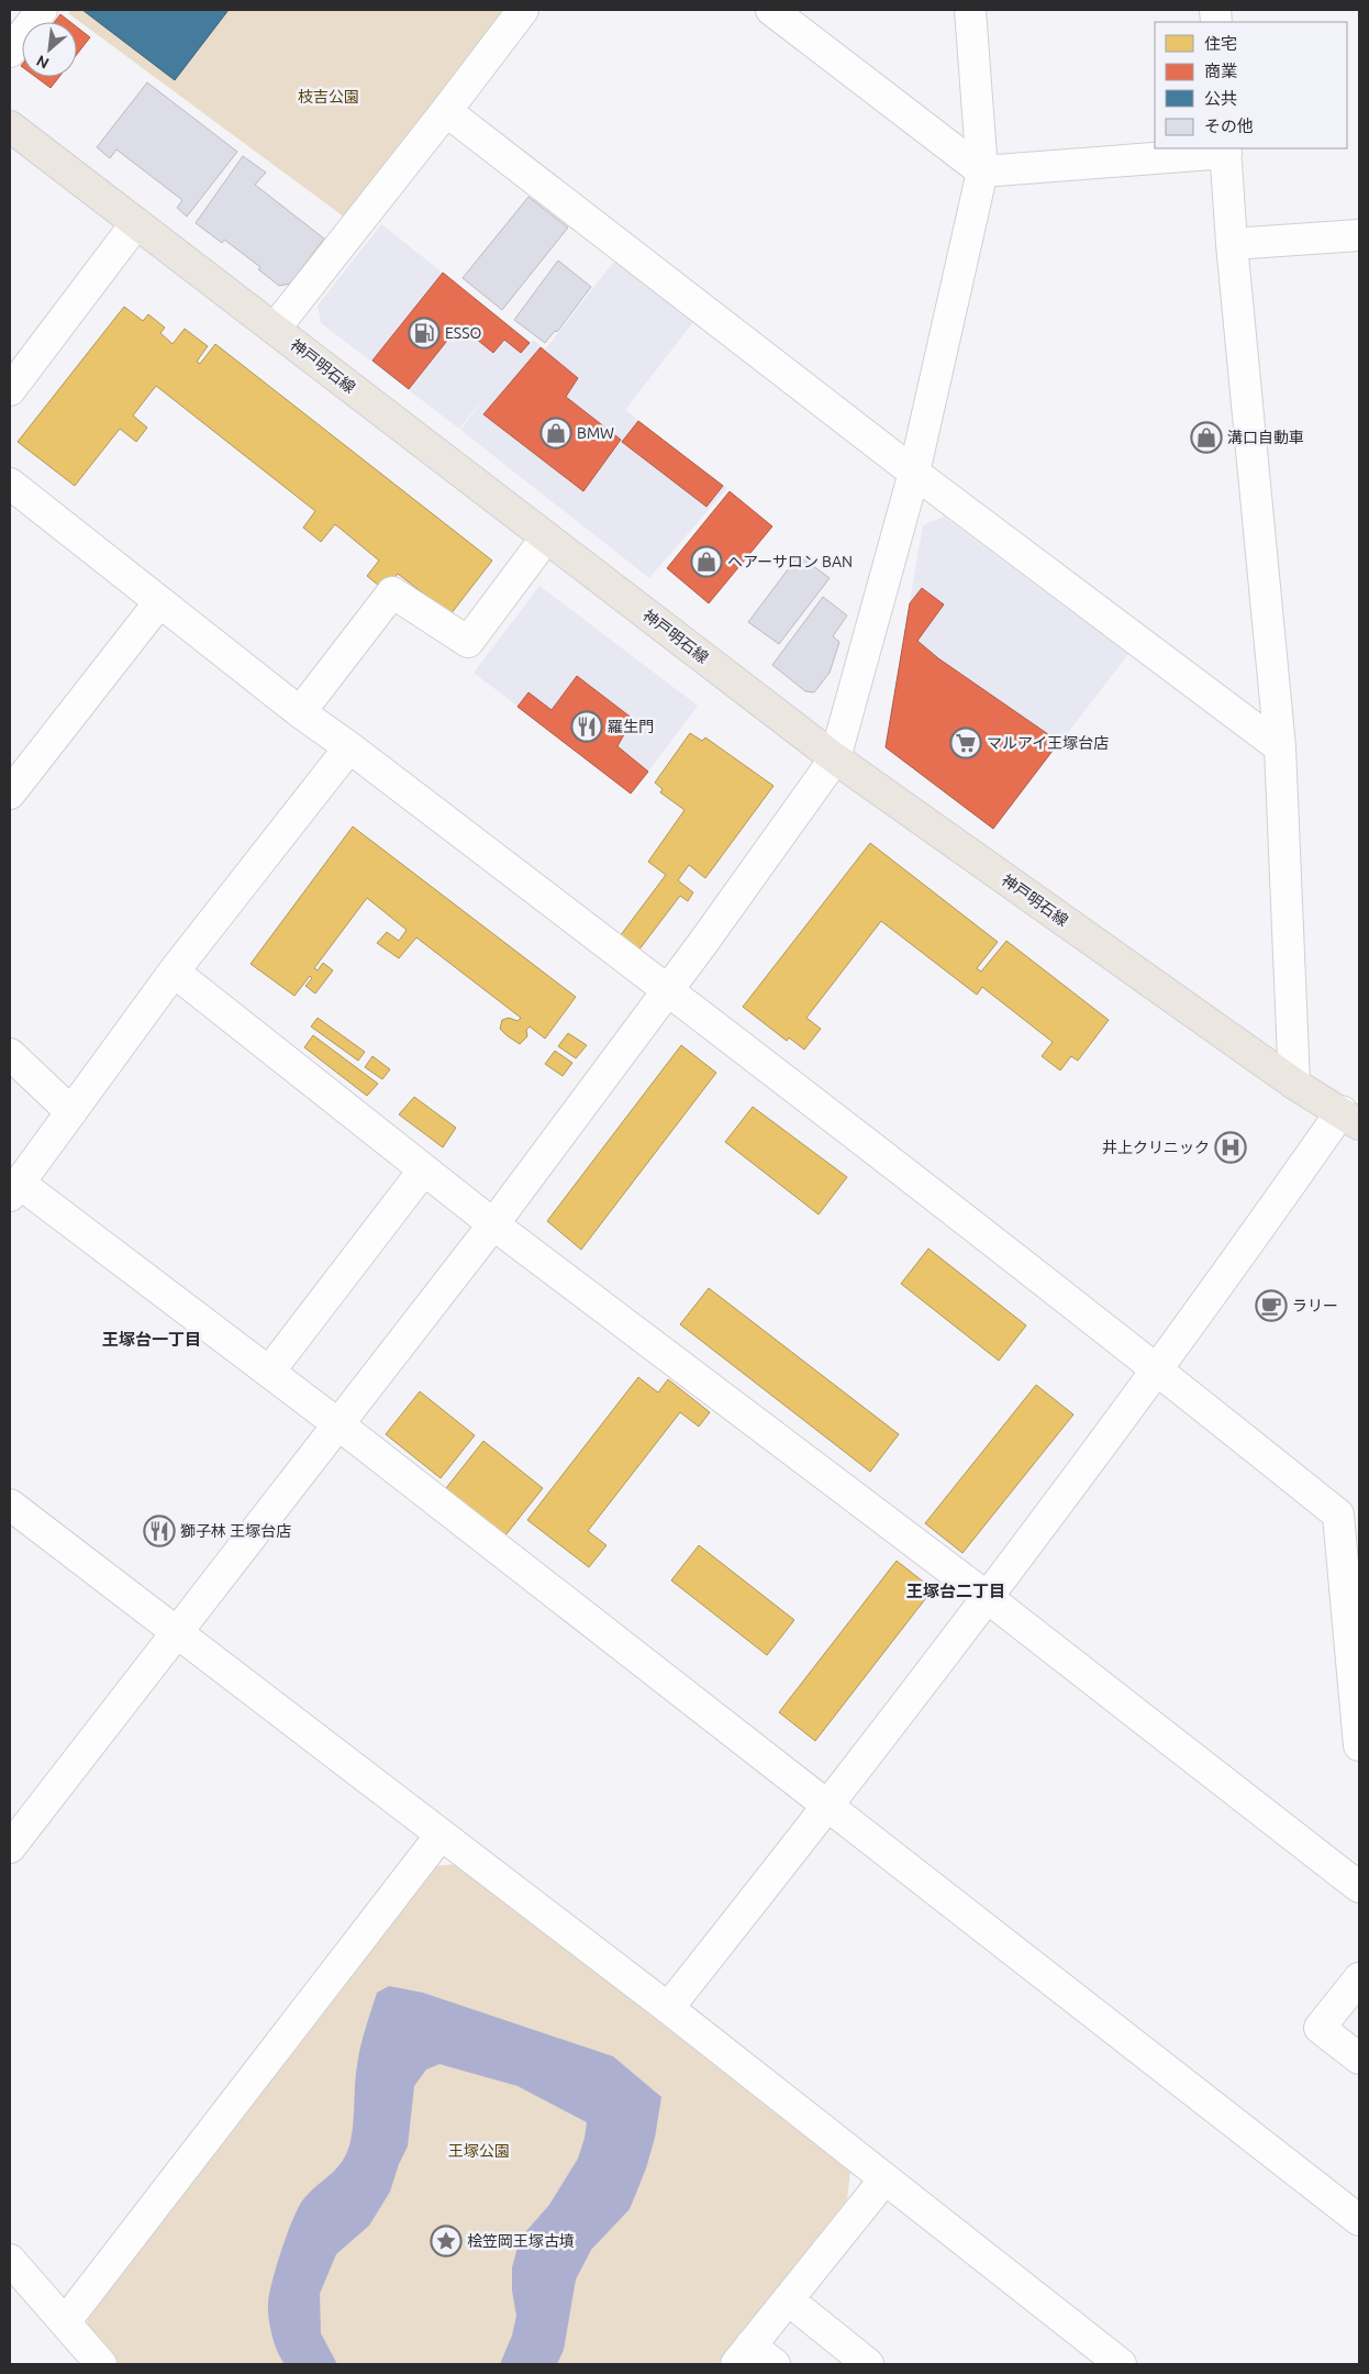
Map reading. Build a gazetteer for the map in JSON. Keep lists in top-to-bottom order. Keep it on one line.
{"streets":{"main road":["神戸明石線"]},"districts":["王塚台一丁目","王塚台二丁目"],"parks":["枝吉公園","王塚公園"],"places":{"fuel station":["ESSO"],"shop":["BMW","溝口自動車","ヘアーサロン BAN"],"restaurant":["羅生門","獅子林 王塚台店"],"supermarket":["マルアイ王塚台店"],"hospital":["井上クリニック"],"cafe":["ラリー"],"place":["桧笠岡王塚古墳"]},"legend":["住宅","商業","公共","その他"],"north":"bottom left"}
